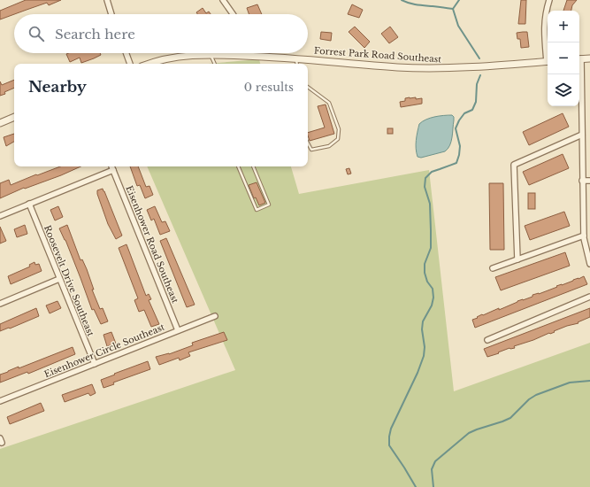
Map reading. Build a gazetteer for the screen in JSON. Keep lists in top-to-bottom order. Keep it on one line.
{"streets":{"street":["Forrest Park Road Southeast","Eisenhower Road Southeast","Roosevelt Drive Southeast","Eisenhower Circle Southeast"]},"crossings":[["Eisenhower Road Southeast","Eisenhower Circle Southeast"],["Roosevelt Drive Southeast","Eisenhower Circle Southeast"]],"page":{"map_buttons":["+","−"],"search":"Search here","heading":["Nearby","0 results"]}}
